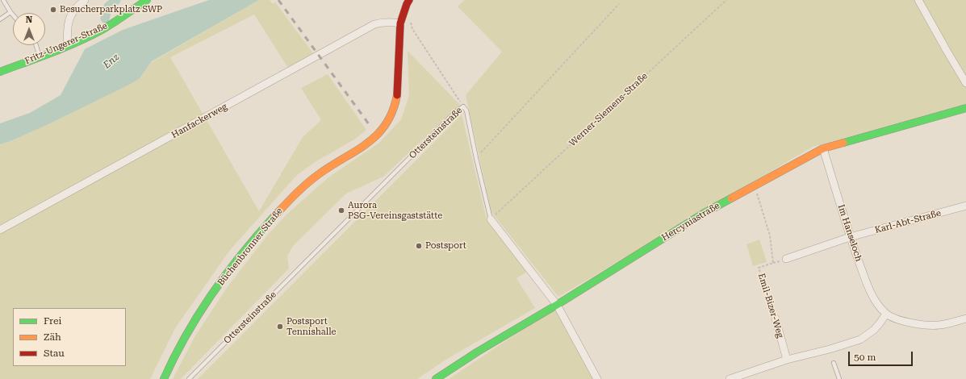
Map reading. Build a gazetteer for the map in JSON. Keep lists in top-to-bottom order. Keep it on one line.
{"streets":{"street":["Fritz-Ungerer-Straße","Hanfackerweg","Ottersteinstraße","Hercyniastraße","Karl-Abt-Straße","Im Hanseloch","Büchenbronner Straße","Emil-Bizer-Weg"],"path":["Werner-Siemens-Straße"]},"crossings":[["Werner-Siemens-Straße","Ottersteinstraße"],["Hanfackerweg","Büchenbronner Straße"],["Ottersteinstraße","Hercyniastraße"],["Hercyniastraße","Im Hanseloch"],["Hercyniastraße","Emil-Bizer-Weg"],["Karl-Abt-Straße","Im Hanseloch"]],"water":["Enz"],"places":["Besucherparkplatz SWP","Aurora PSG-Vereinsgaststätte","Postsport","Postsport Tennishalle"],"legend":["Frei","Zäh","Stau"],"scale_bar":"50 m","north":"top"}
